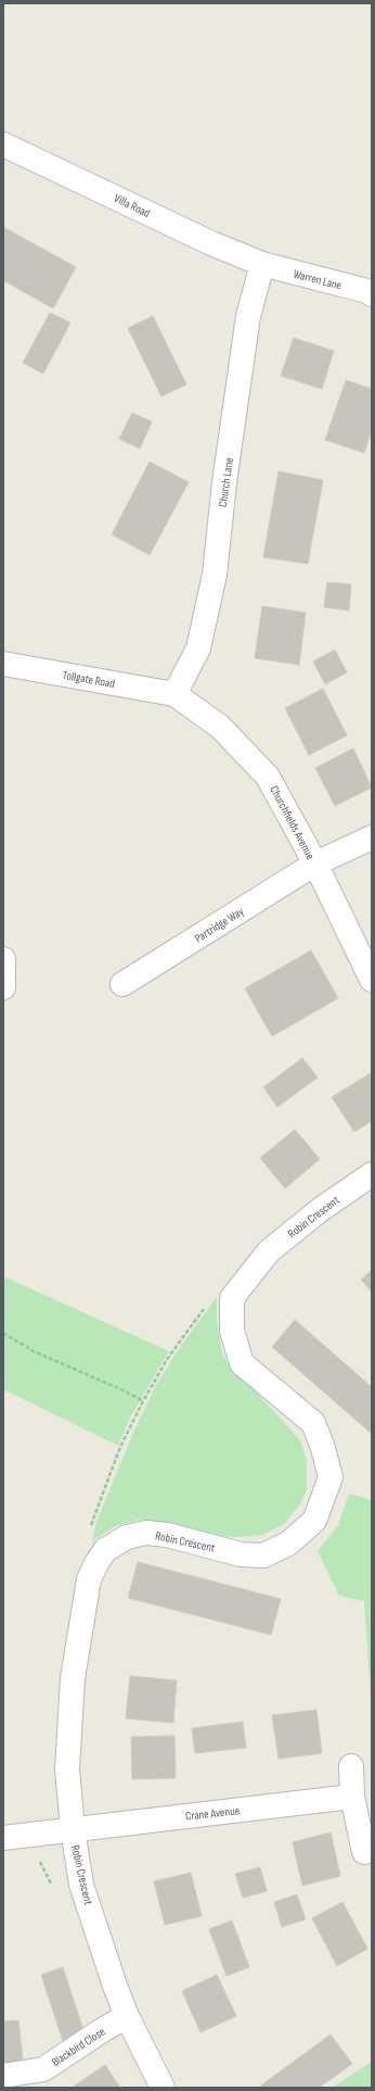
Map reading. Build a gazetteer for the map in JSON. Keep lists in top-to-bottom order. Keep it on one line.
{"streets":{"street":["Villa Road","Warren Lane","Church Lane","Tollgate Road","Churchfields Avenue","Partridge Way","Robin Crescent","Crane Avenue","Blackbird Close"]},"crossings":[["Villa Road","Warren Lane"],["Villa Road","Church Lane"],["Warren Lane","Church Lane"],["Church Lane","Tollgate Road"],["Church Lane","Churchfields Avenue"],["Tollgate Road","Churchfields Avenue"],["Churchfields Avenue","Partridge Way"],["Robin Crescent","Crane Avenue"],["Robin Crescent","Blackbird Close"]]}
